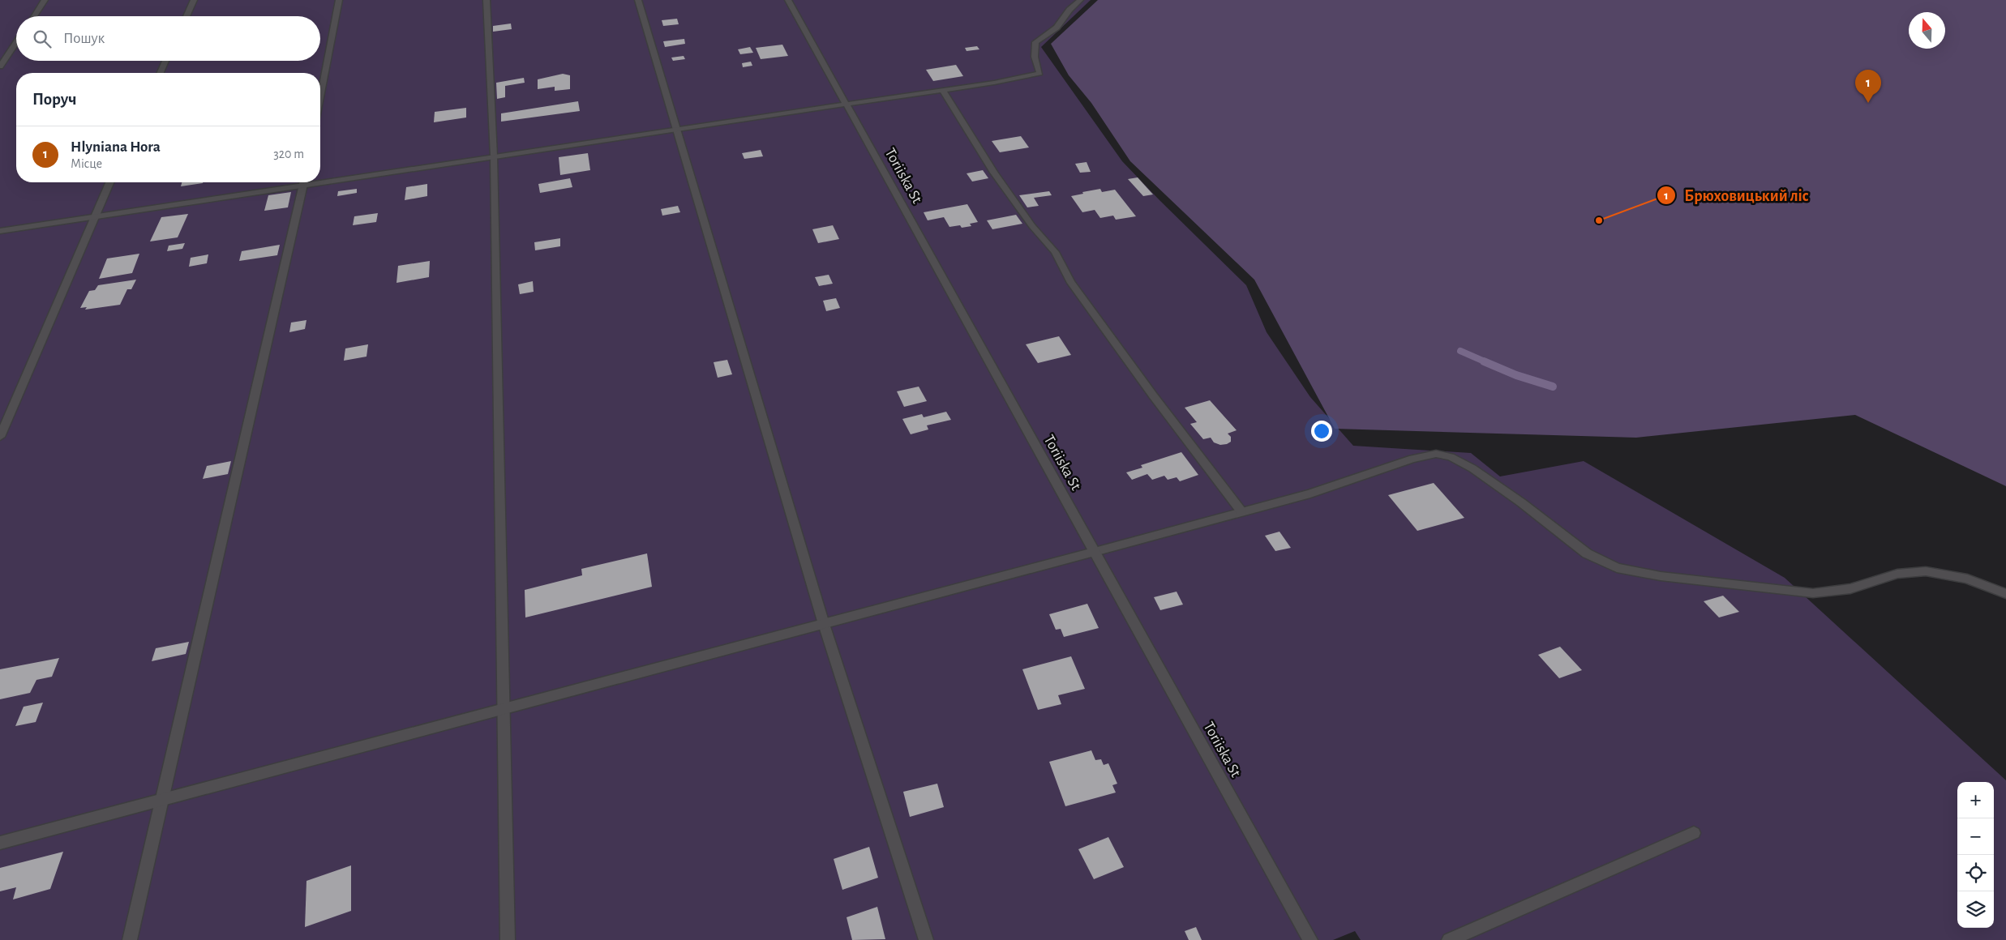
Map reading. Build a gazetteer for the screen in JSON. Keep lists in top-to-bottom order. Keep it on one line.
{"streets":{"street":["Toriiska St"]},"places":["Брюховицький ліс"],"north":"top","page":{"search":"Пошук","pins":"1","heading":"Поруч","list":[{"mark":"1","name":"Hlyniana Hora","note":"Місце","value":"320 m"}],"map_buttons":["+","−"]}}
